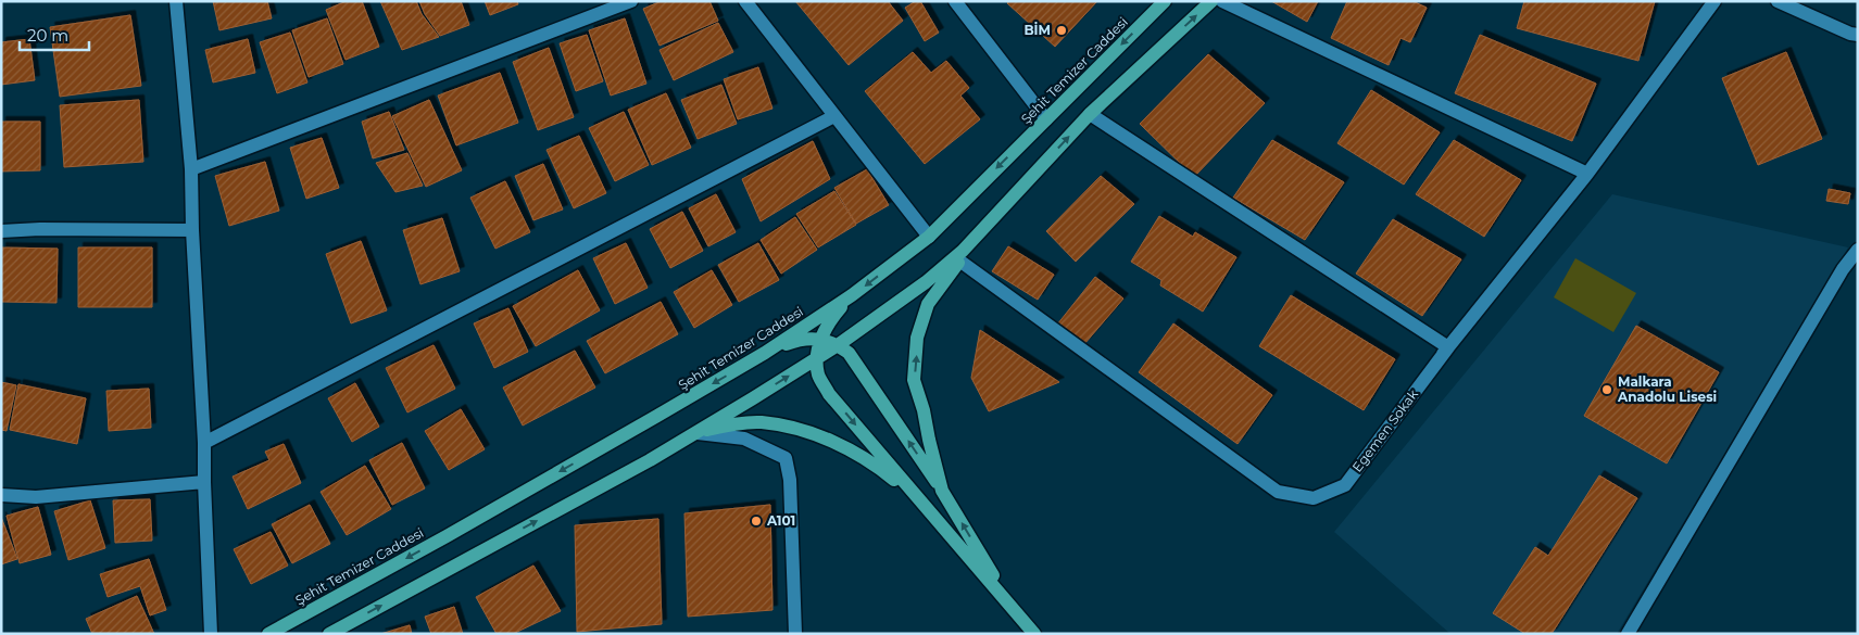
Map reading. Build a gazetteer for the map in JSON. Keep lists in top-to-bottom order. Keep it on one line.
{"streets":{"main road":["Şehit Temizer Caddesi"],"street":["Egemen Sokak"]},"places":["BİM","Malkara Anadolu Lisesi","A101"],"scale_bar":"20 m"}
